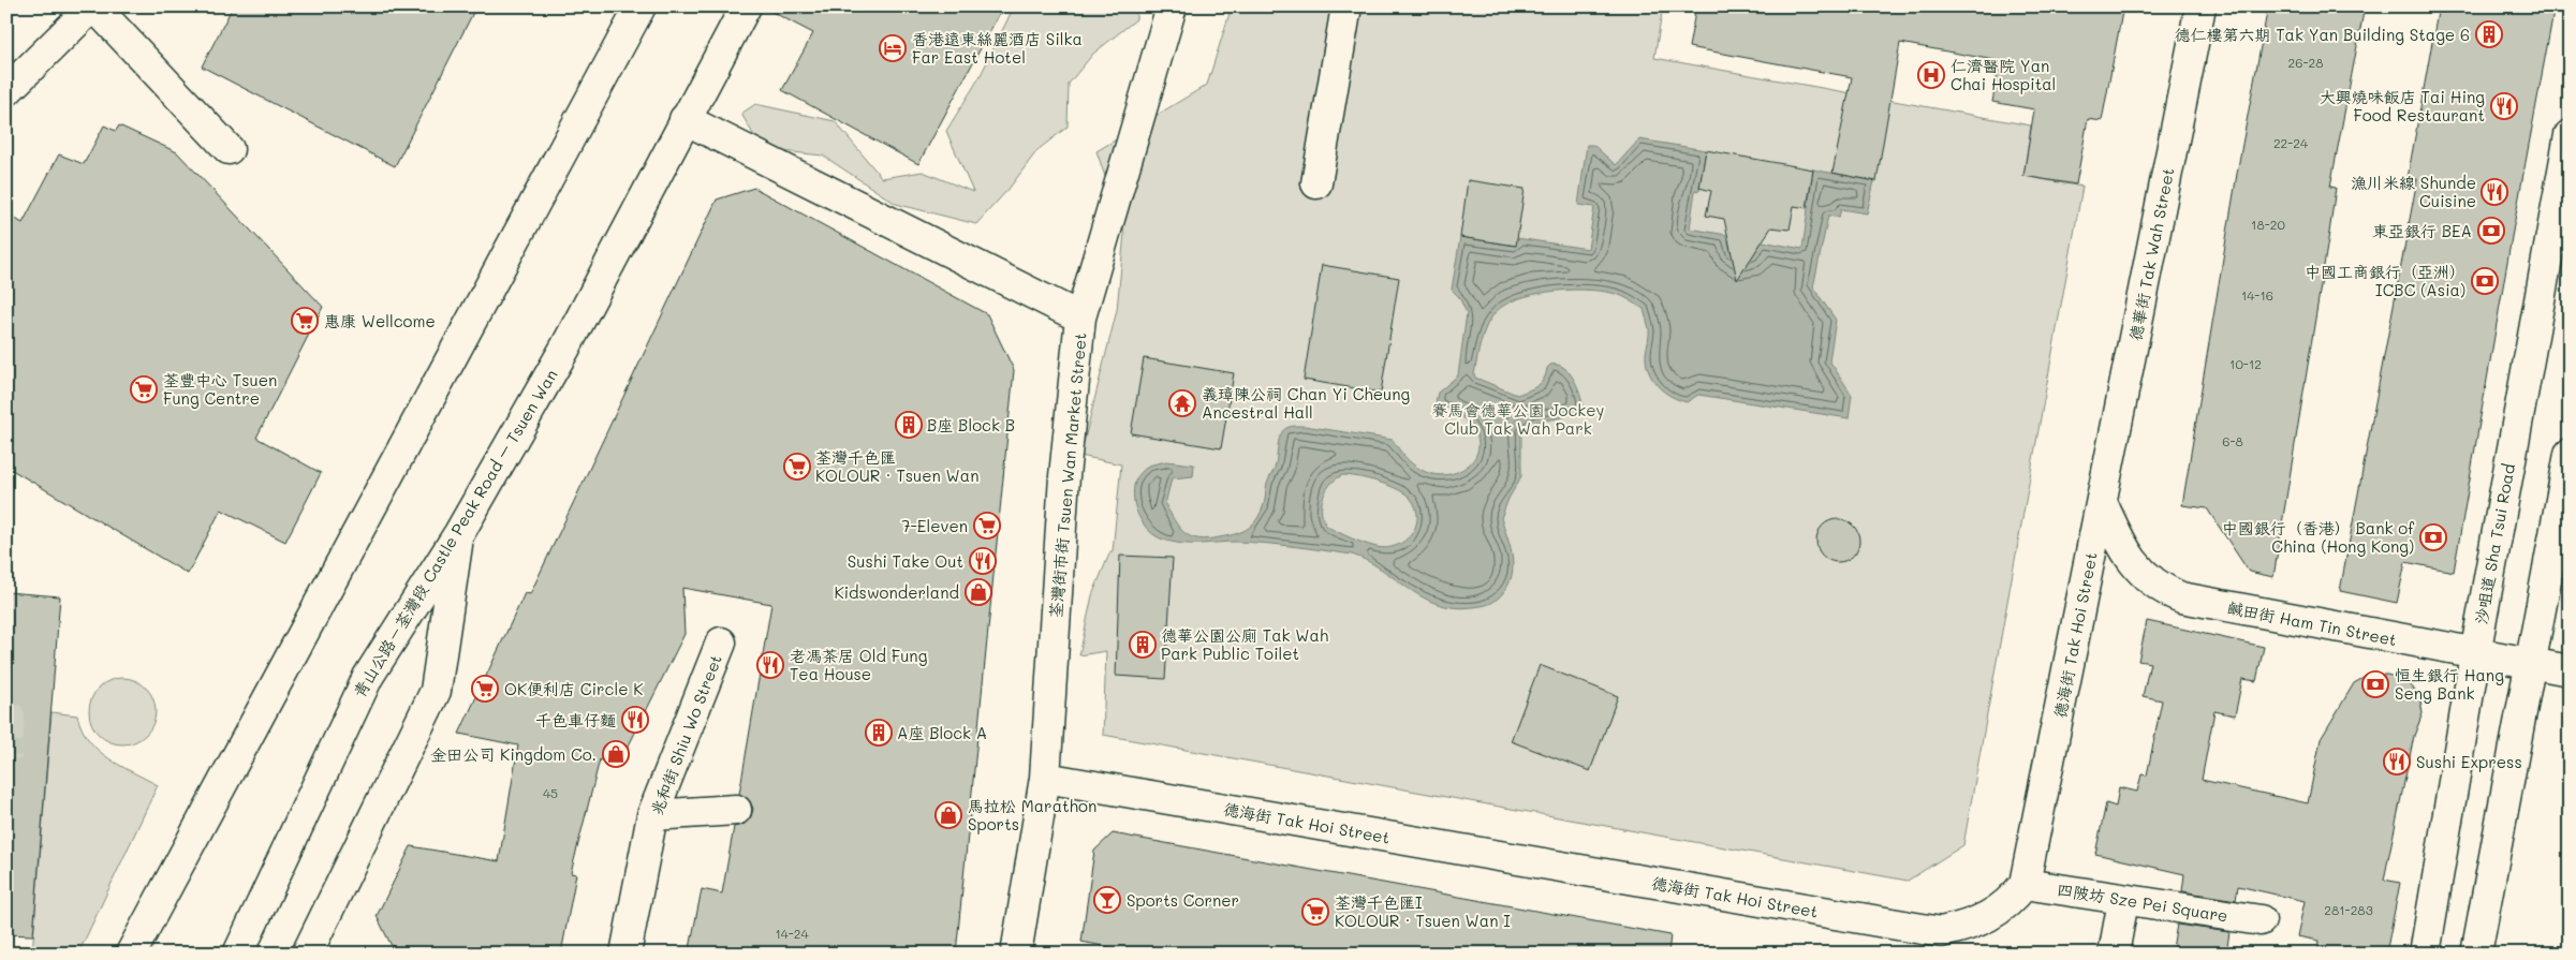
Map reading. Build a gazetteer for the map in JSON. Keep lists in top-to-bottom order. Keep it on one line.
{"streets":{"street":["德華街 Tak Wah Street","荃灣街市街 Tsuen Wan Market Street","青山公路－荃灣段 Castle Peak Road – Tsuen Wan","沙咀道 Sha Tsui Road","鹹田街 Ham Tin Street","德海街 Tak Hoi Street","兆和街 Shiu Wo Street","四陂坊 Sze Pei Square"]},"crossings":[["德華街 Tak Wah Street","鹹田街 Ham Tin Street"],["德華街 Tak Wah Street","德海街 Tak Hoi Street"],["荃灣街市街 Tsuen Wan Market Street","德海街 Tak Hoi Street"],["沙咀道 Sha Tsui Road","鹹田街 Ham Tin Street"],["鹹田街 Ham Tin Street","德海街 Tak Hoi Street"],["德海街 Tak Hoi Street","四陂坊 Sze Pei Square"]],"parks":["賽馬會德華公園 Jockey Club Tak Wah Park"],"places":{"building":["德仁樓第六期 Tak Yan Building Stage 6","B座 Block B","德華公園公廁 Tak Wah Park Public Toilet","A座 Block A"],"hotel":["香港遠東絲麗酒店 Silka Far East Hotel"],"hospital":["仁濟醫院 Yan Chai Hospital"],"restaurant":["大興燒味飯店 Tai Hing Food Restaurant","漁川米線 Shunde Cuisine","Sushi Take Out","老馮茶居 Old Fung Tea House","千色車仔麵","Sushi Express"],"bank":["東亞銀行 BEA","中國工商銀行（亞洲） ICBC (Asia)","中國銀行（香港） Bank of China (Hong Kong)","恒生銀行 Hang Seng Bank"],"supermarket":["惠康 Wellcome","荃豐中心 Tsuen Fung Centre","荃灣千色匯 KOLOUR‧Tsuen Wan","7-Eleven","OK便利店 Circle K","荃灣千色匯I KOLOUR‧Tsuen Wan I"],"temple":["義璋陳公祠 Chan Yi Cheung Ancestral Hall"],"shop":["Kidswonderland","金田公司 Kingdom Co.","馬拉松 Marathon Sports"],"bar":["Sports Corner"]},"house_numbers":["26-28","22-24","18-20","14-16","10-12","6-8","45","281-283","14-24"]}
